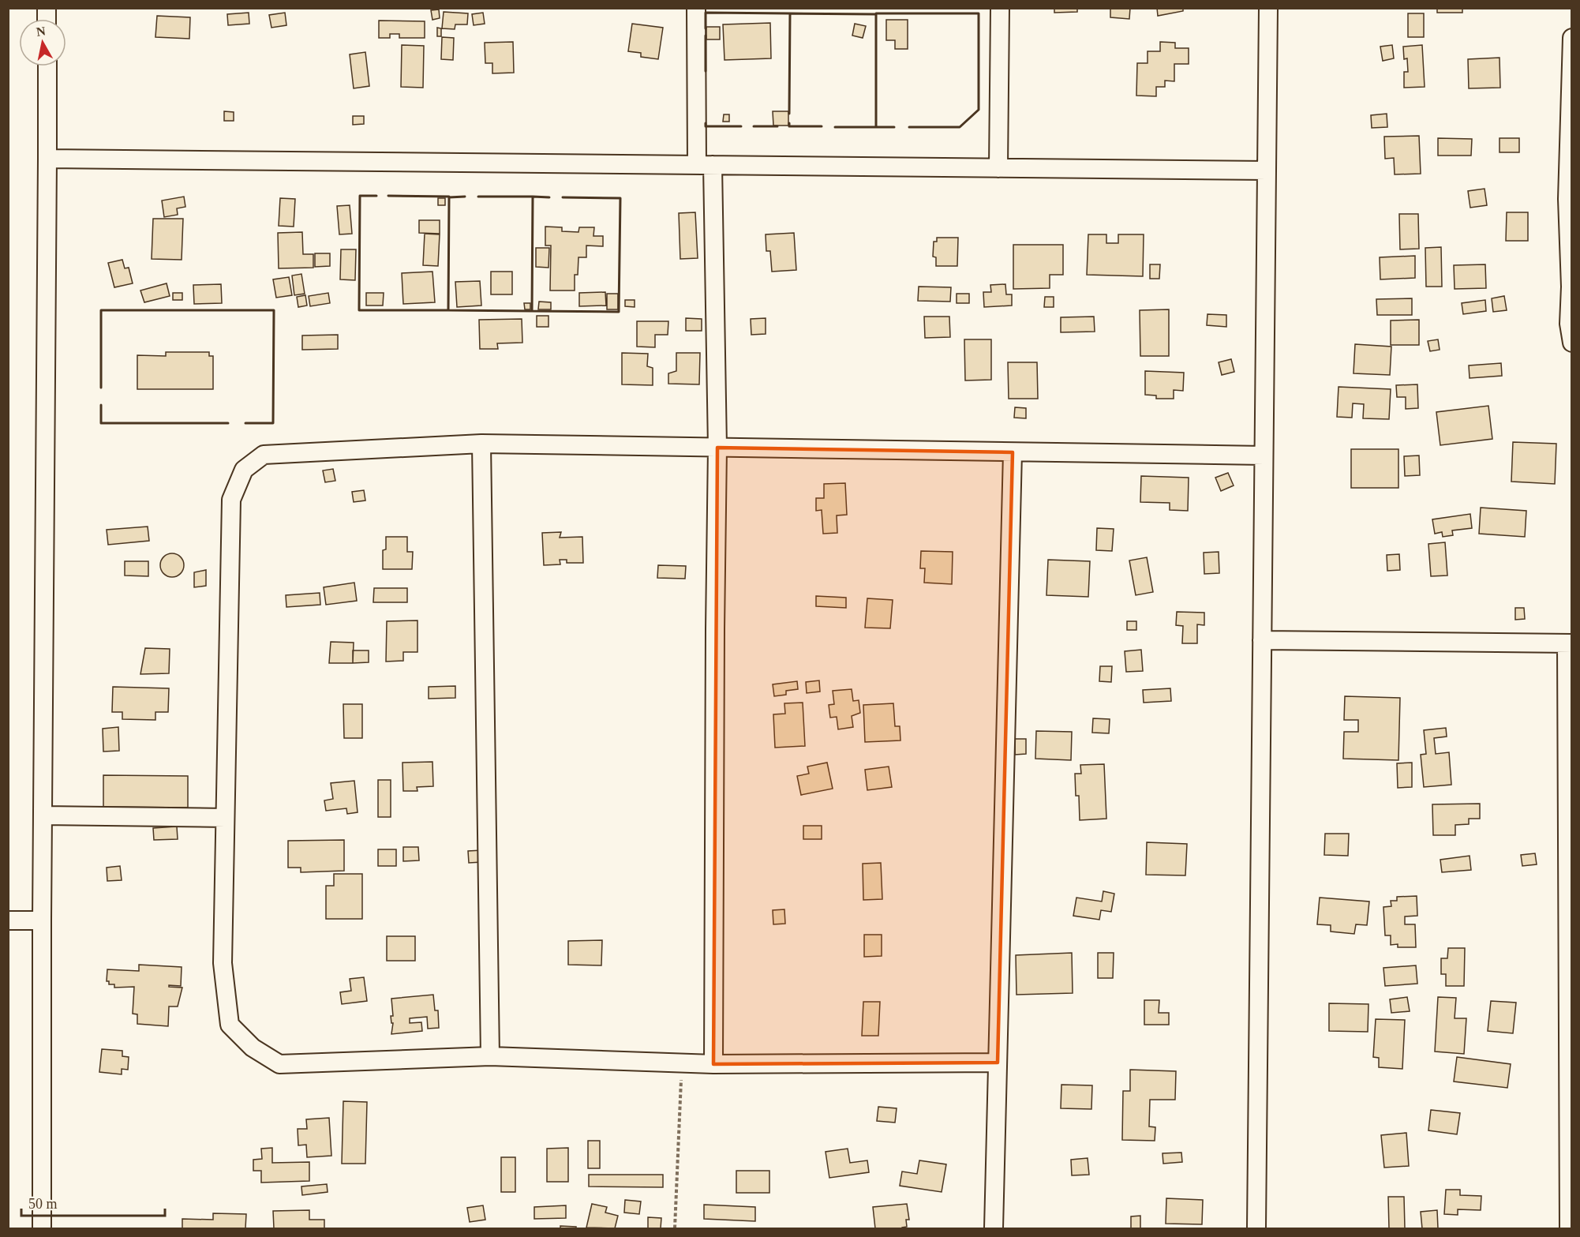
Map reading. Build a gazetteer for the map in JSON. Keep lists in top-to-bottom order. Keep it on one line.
{"scale_bar":"50 m","north":"top"}
